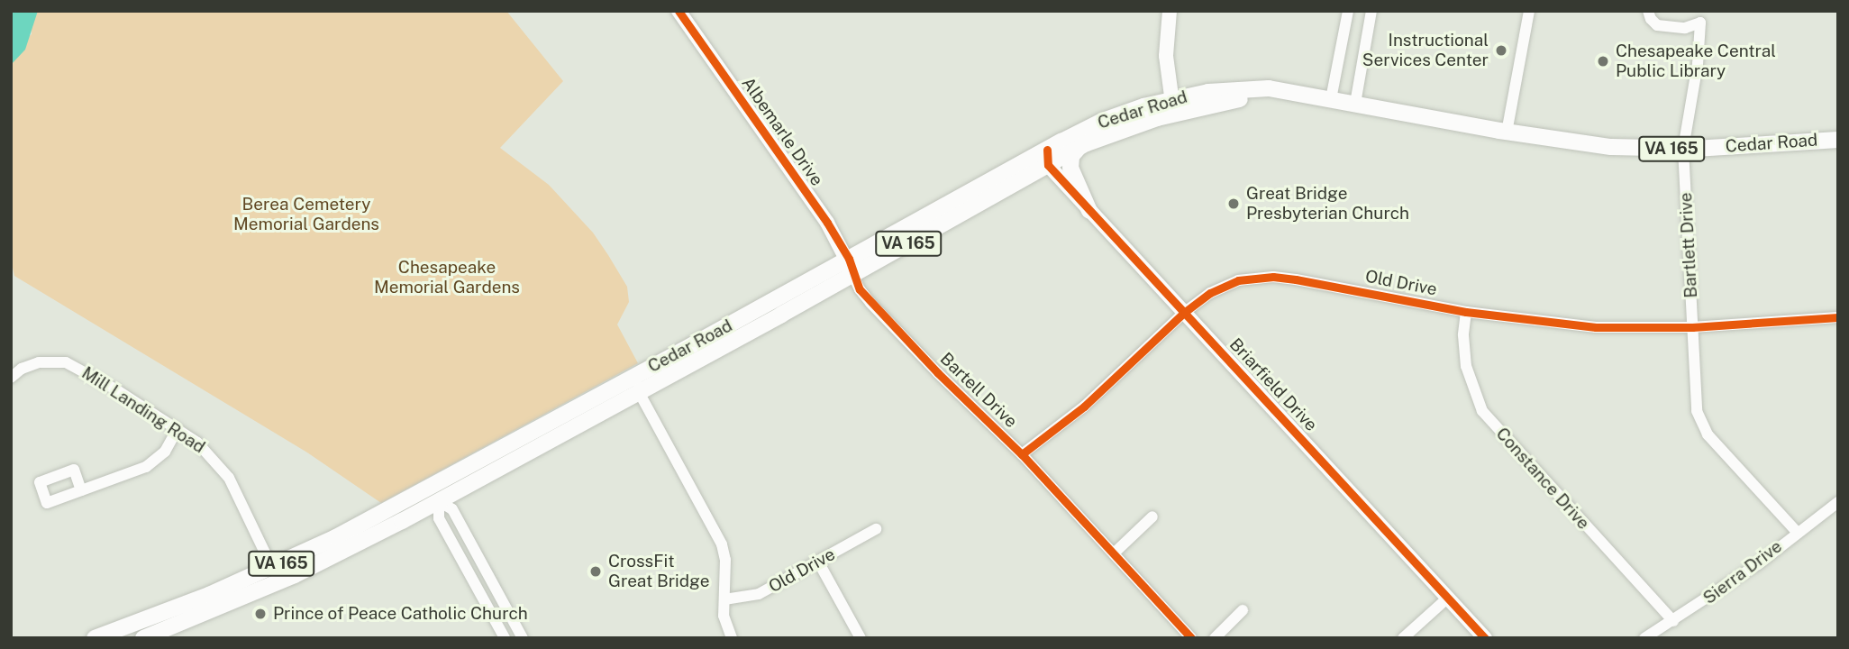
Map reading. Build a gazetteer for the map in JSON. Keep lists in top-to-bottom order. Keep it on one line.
{"streets":{"main road":["Cedar Road","VA 165"],"street":["Albemarle Drive","Bartlett Drive","Old Drive","Briarfield Drive","Bartell Drive","Mill Landing Road","Constance Drive","Sierra Drive"]},"crossings":[["Cedar Road","Albemarle Drive"],["Cedar Road","Bartlett Drive"],["Cedar Road","Briarfield Drive"],["Cedar Road","Bartell Drive"],["Cedar Road","Mill Landing Road"],["Albemarle Drive","Bartell Drive"],["Bartlett Drive","Old Drive"],["Bartlett Drive","Sierra Drive"],["Old Drive","Briarfield Drive"],["Old Drive","Bartell Drive"],["Old Drive","Constance Drive"],["Constance Drive","Sierra Drive"]],"parks":["Berea Cemetery Memorial Gardens","Chesapeake Memorial Gardens"],"places":["Instructional Services Center","Chesapeake Central Public Library","Great Bridge Presbyterian Church","CrossFit Great Bridge","Prince of Peace Catholic Church"]}
